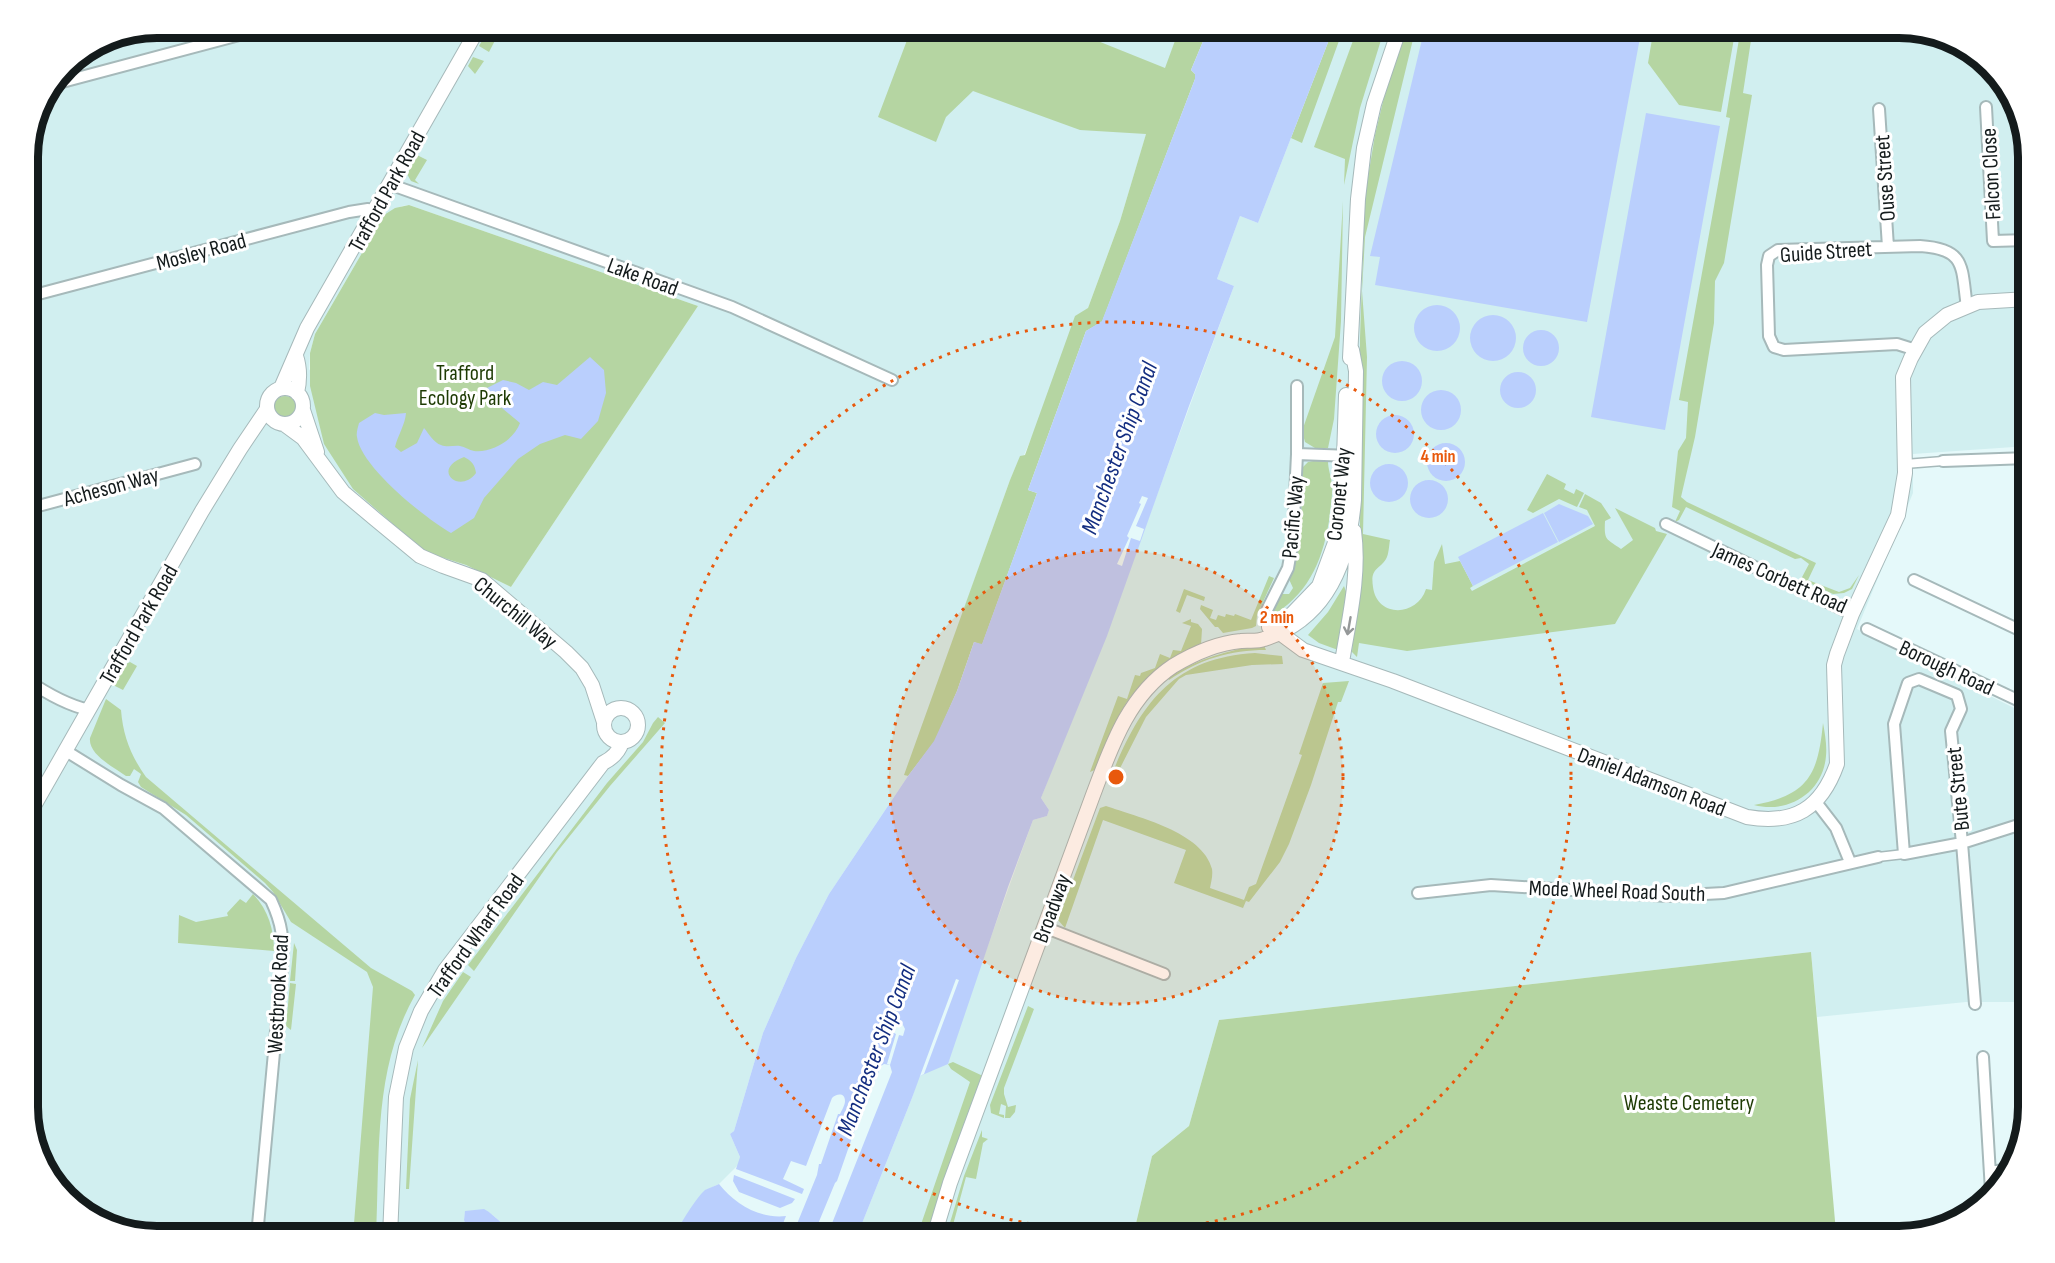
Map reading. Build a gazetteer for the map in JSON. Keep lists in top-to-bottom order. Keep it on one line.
{"streets":{"street":["Falcon Close","Ouse Street","Trafford Park Road","Mosley Road","Guide Street","Lake Road","Acheson Way","Coronet Way","Pacific Way","James Corbett Road","Churchill Way","Borough Road","Daniel Adamson Road","Bute Street","Mode Wheel Road South","Broadway","Trafford Wharf Road","Westbrook Road"]},"crossings":[["Ouse Street","Guide Street"],["Trafford Park Road","Mosley Road"],["Trafford Park Road","Lake Road"],["Trafford Park Road","Churchill Way"],["Trafford Park Road","Westbrook Road"],["Guide Street","James Corbett Road"],["Coronet Way","Pacific Way"],["Coronet Way","Daniel Adamson Road"],["Coronet Way","Broadway"],["James Corbett Road","Daniel Adamson Road"],["Churchill Way","Trafford Wharf Road"]],"water":["Manchester Ship Canal"],"parks":["Trafford Ecology Park","Weaste Cemetery"],"rings":["4 min","2 min"]}
